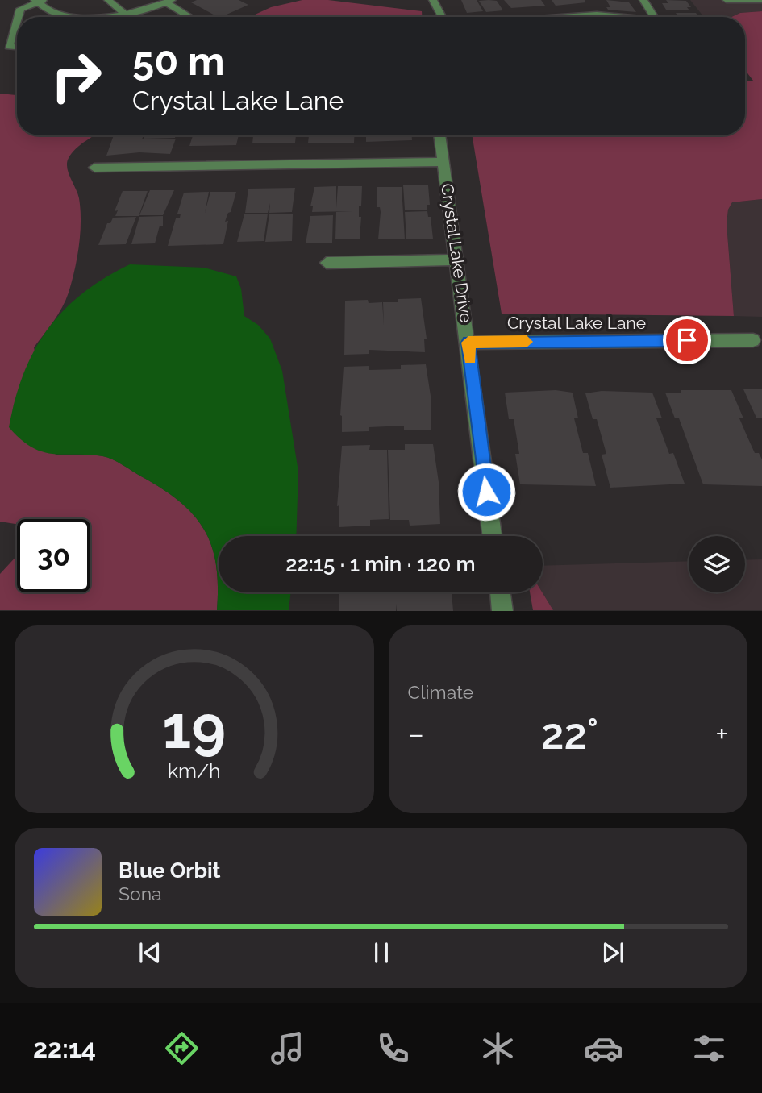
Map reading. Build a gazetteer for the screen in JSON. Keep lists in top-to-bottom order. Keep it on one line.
{"streets":{"street":["Crystal Lake Drive","Crystal Lake Lane"]},"crossings":[["Crystal Lake Drive","Crystal Lake Lane"]],"page":{"turn":["50 m","Crystal Lake Lane"],"limit":"30","trip":"22:15 · 1 min · 120 m","tile":"Climate","heat":["−","22°","+"],"song":["Blue Orbit","Sona"],"tabs":"22:14","gauge":["19","km/h"]}}
